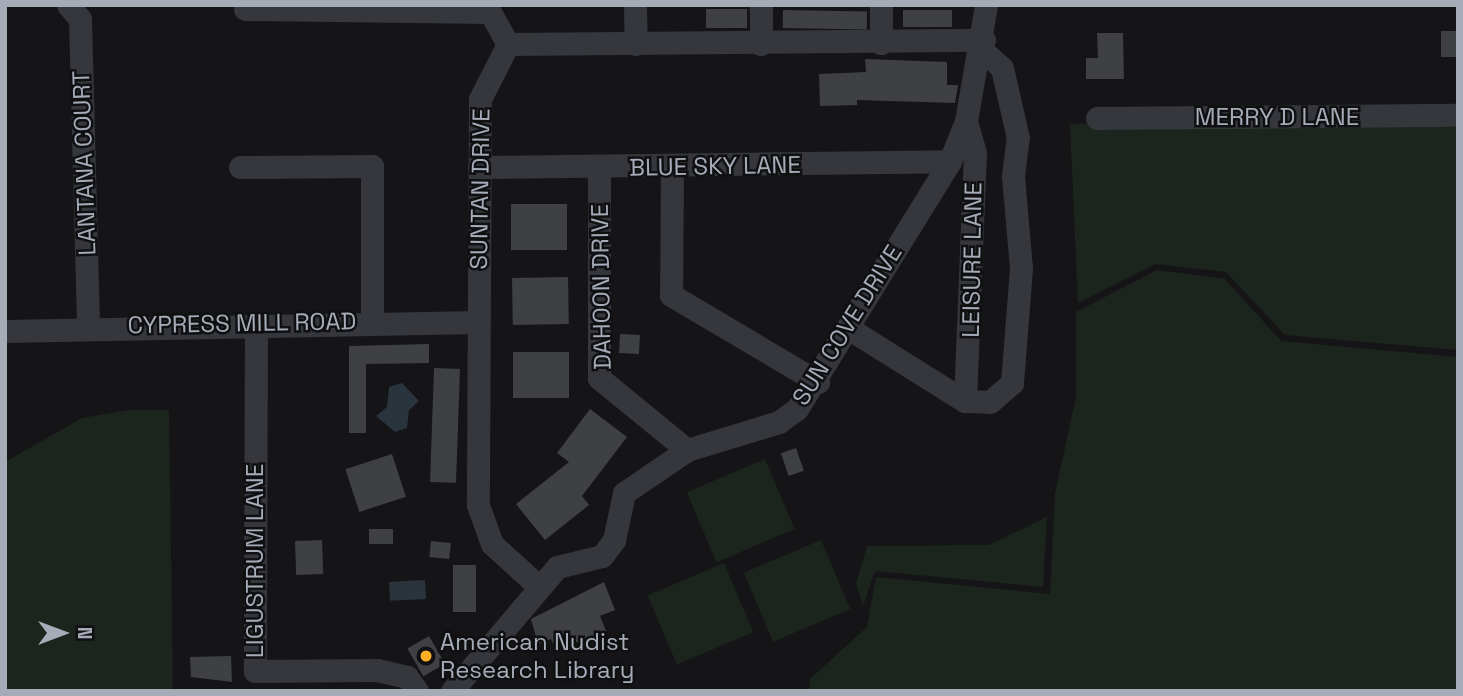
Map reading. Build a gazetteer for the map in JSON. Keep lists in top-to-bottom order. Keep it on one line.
{"streets":{"street":["MERRY D LANE","LANTANA COURT","BLUE SKY LANE","SUNTAN DRIVE","LEISURE LANE","DAHOON DRIVE","CYPRESS MILL ROAD","SUN COVE DRIVE","LIGUSTRUM LANE"]},"crossings":[["LANTANA COURT","CYPRESS MILL ROAD"],["BLUE SKY LANE","SUNTAN DRIVE"],["BLUE SKY LANE","DAHOON DRIVE"],["BLUE SKY LANE","SUN COVE DRIVE"],["SUNTAN DRIVE","CYPRESS MILL ROAD"],["SUNTAN DRIVE","SUN COVE DRIVE"],["LEISURE LANE","SUN COVE DRIVE"],["DAHOON DRIVE","SUN COVE DRIVE"],["CYPRESS MILL ROAD","LIGUSTRUM LANE"]],"places":["American Nudist Research Library"],"north":"right"}
